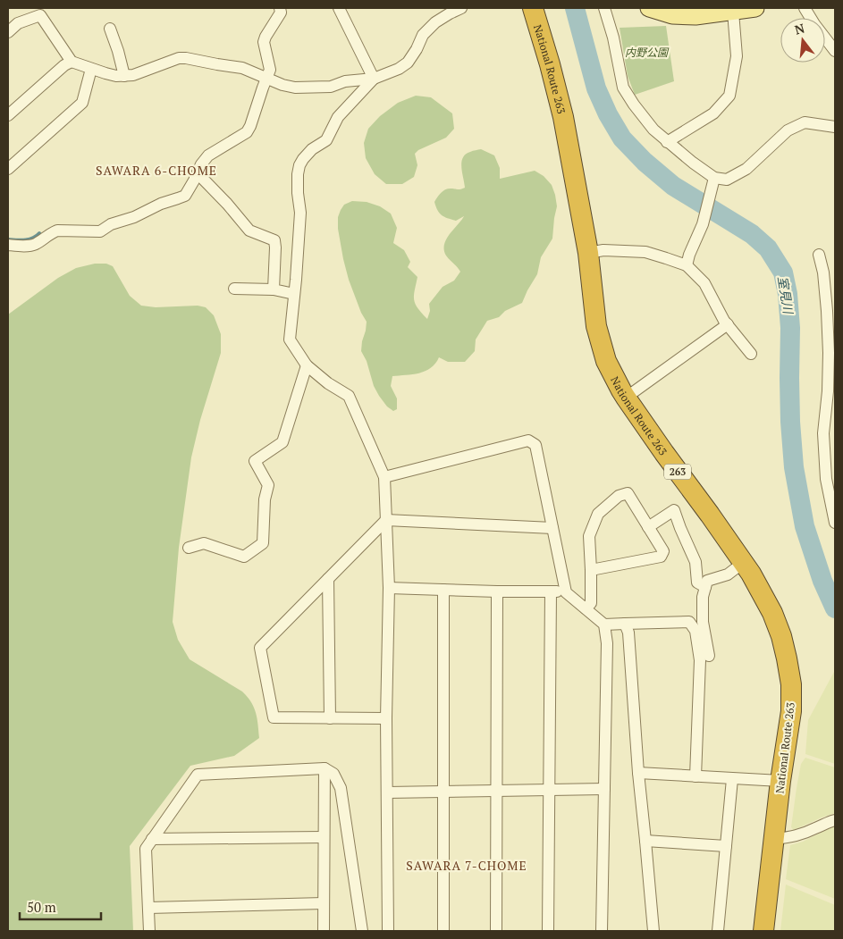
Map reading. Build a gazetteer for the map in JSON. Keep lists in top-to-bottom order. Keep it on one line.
{"streets":{"highway":["National Route 263","263"]},"districts":["SAWARA 6-CHOME","SAWARA 7-CHOME"],"water":["室見川"],"parks":["内野公園"],"scale_bar":"50 m","north":"top"}
